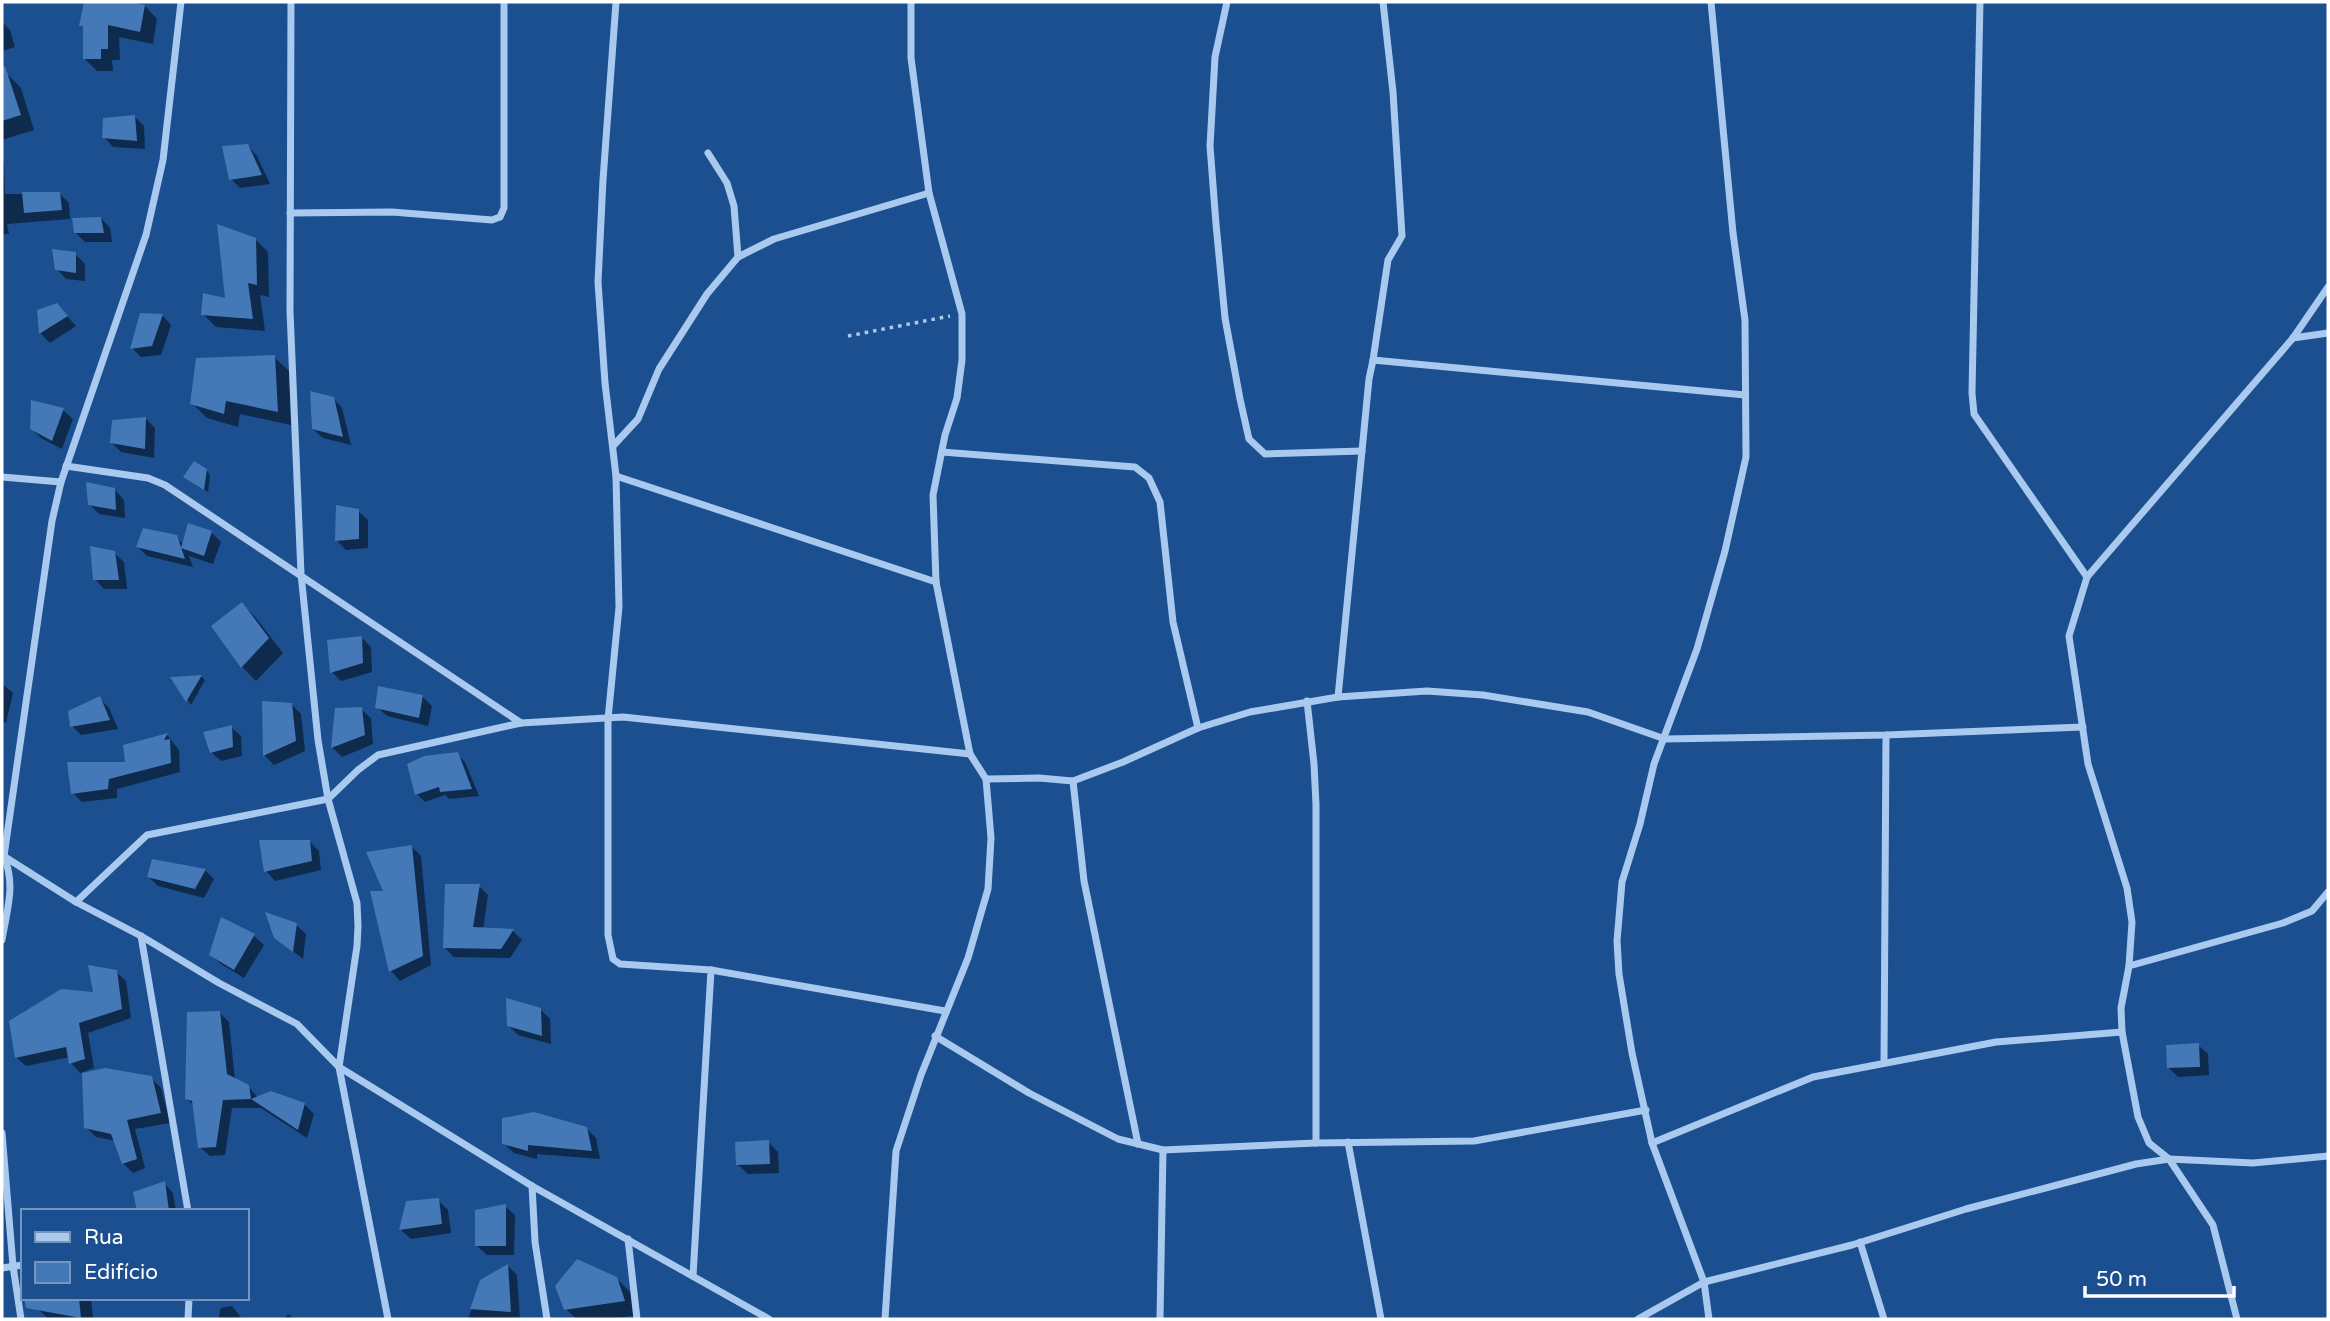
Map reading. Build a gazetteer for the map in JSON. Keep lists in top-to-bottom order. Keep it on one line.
{"legend":["Rua","Edifício"],"scale_bar":"50 m"}
